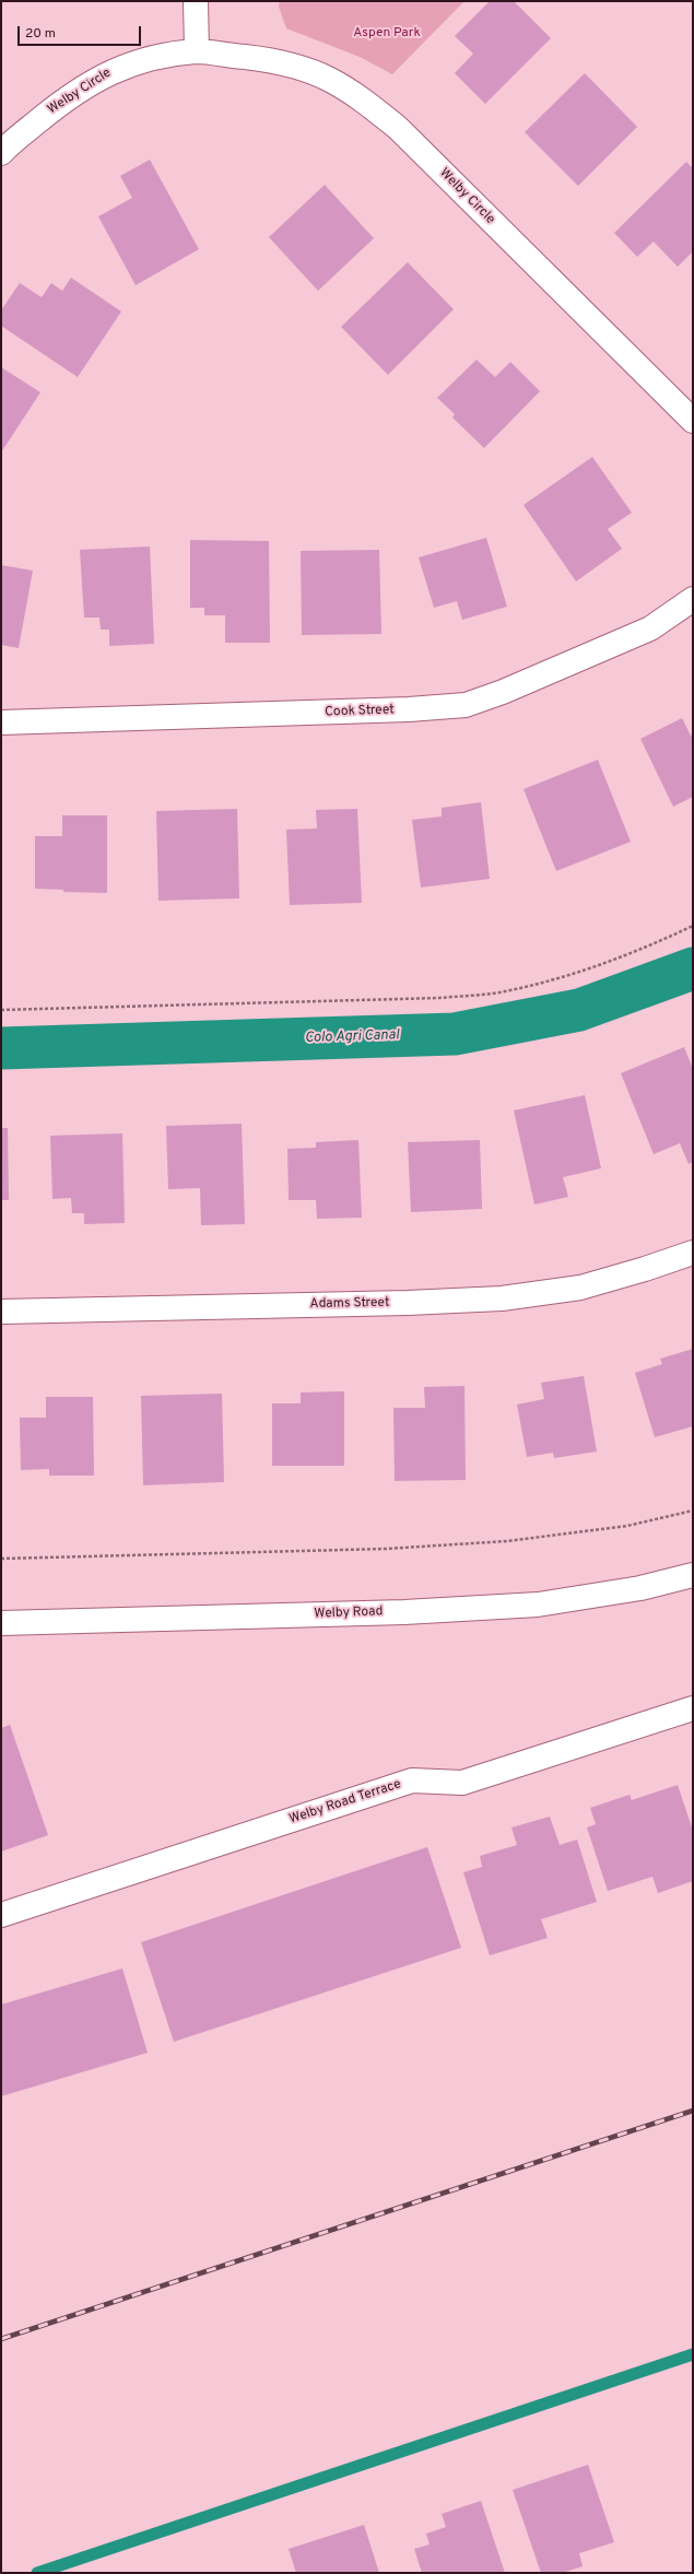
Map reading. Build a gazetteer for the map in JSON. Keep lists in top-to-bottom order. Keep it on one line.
{"streets":{"street":["Welby Circle","Cook Street","Adams Street","Welby Road","Welby Road Terrace"]},"water":["Colo Agri Canal"],"parks":["Aspen Park"],"scale_bar":"20 m"}
